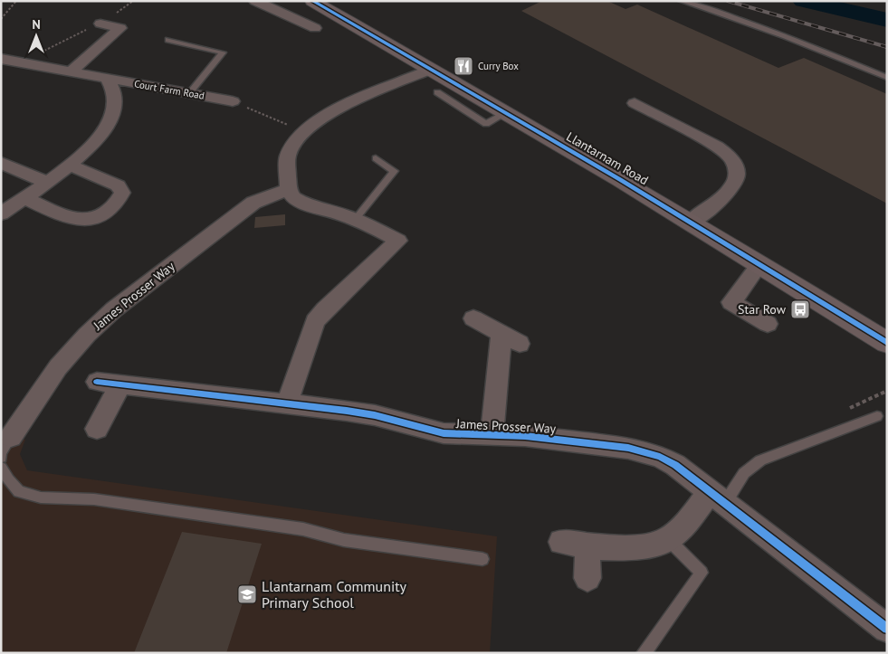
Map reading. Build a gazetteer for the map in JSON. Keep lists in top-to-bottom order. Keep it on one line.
{"streets":{"street":["Court Farm Road","Llantarnam Road","James Prosser Way"]},"places":{"restaurant":["Curry Box"],"bus stop":["Star Row"],"school or university":["Llantarnam Community Primary School"]},"north":"top"}
